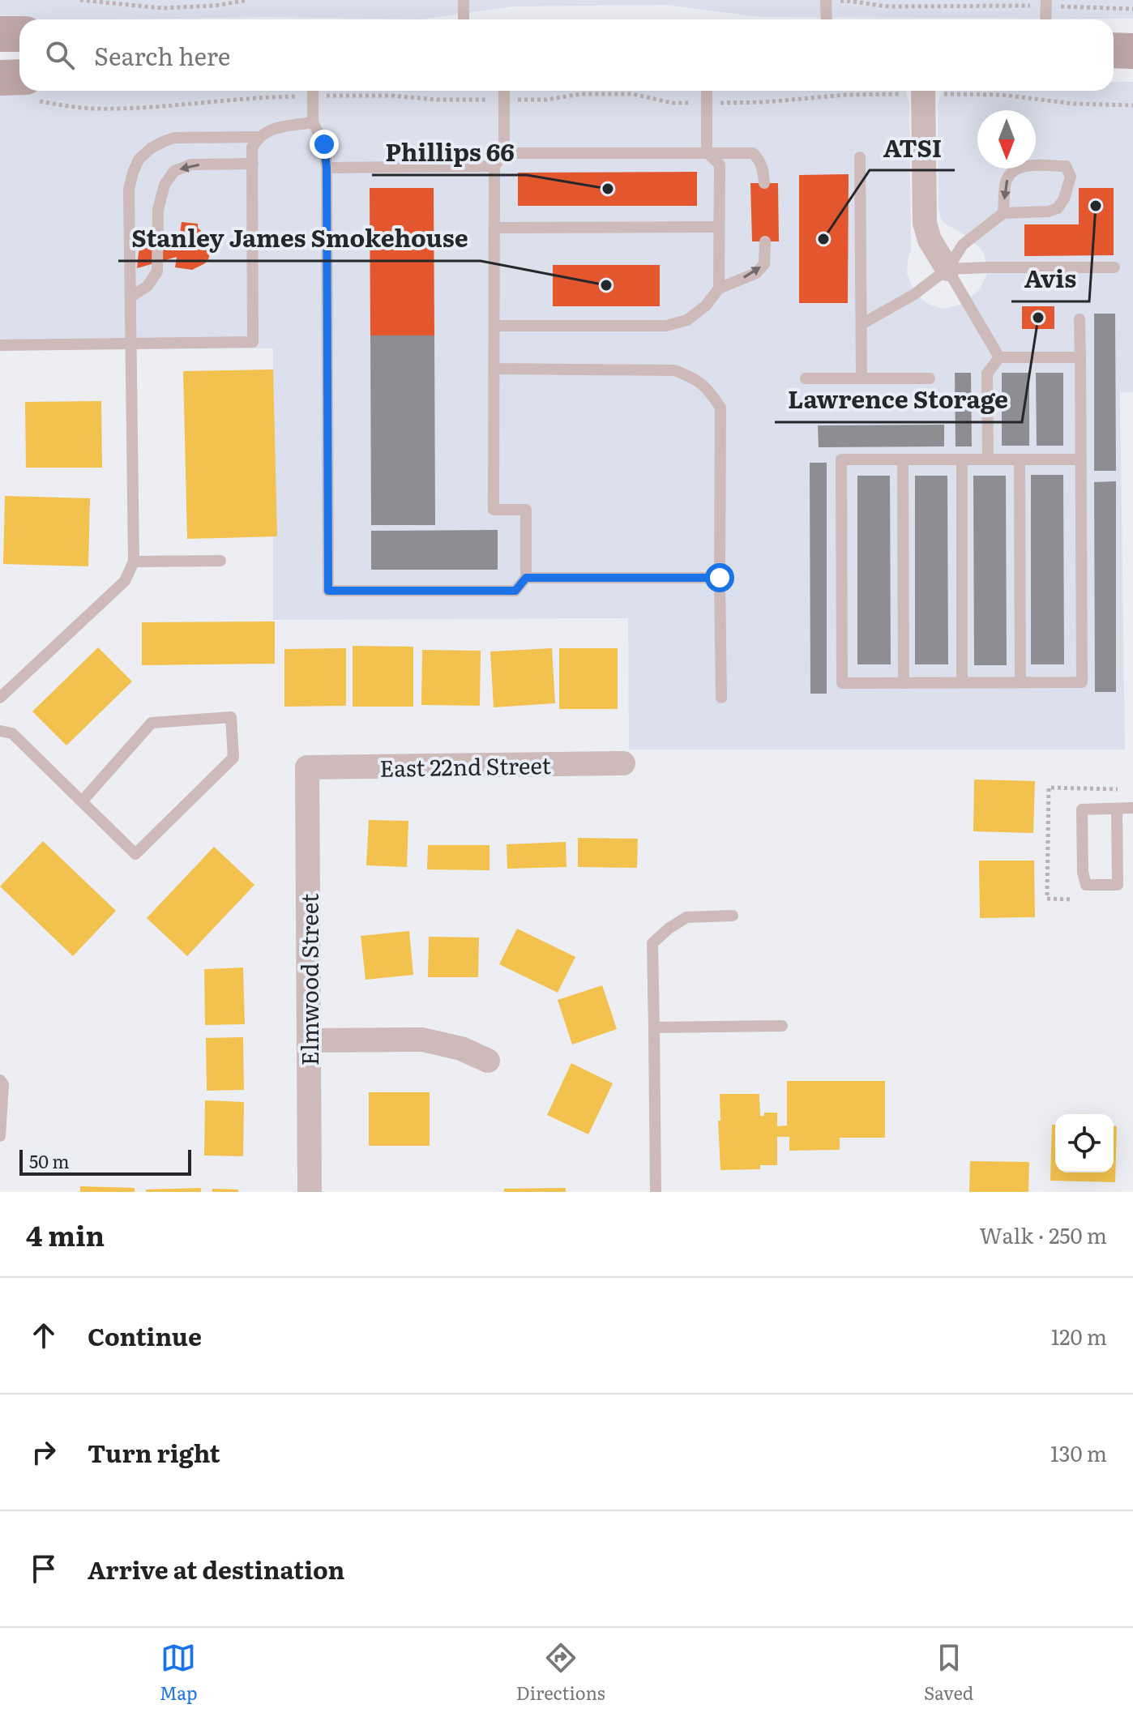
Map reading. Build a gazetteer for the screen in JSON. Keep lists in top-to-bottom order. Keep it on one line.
{"streets":{"street":["East 22nd Street","Elmwood Street"]},"crossings":[["East 22nd Street","Elmwood Street"]],"places":["Phillips 66","Avis","ATSI","Stanley James Smokehouse","Lawrence Storage"],"scale_bar":"50 m","north":"bottom","page":{"search":"Search here","scale":"50 m","heading":["4 min","Walk · 250 m"],"list":[["Continue","120 m"],["Turn right","130 m"],"Arrive at destination"],"nav":["Map","Directions","Saved"]}}
